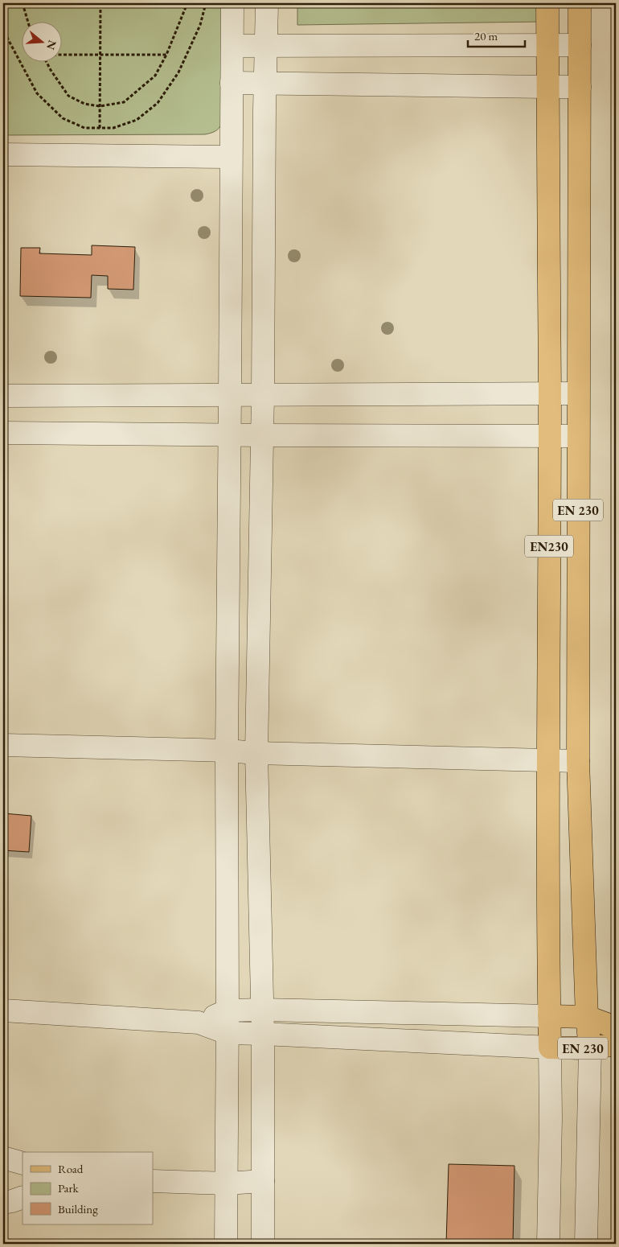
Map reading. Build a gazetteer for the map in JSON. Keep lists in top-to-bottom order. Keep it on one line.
{"streets":{"main road":["EN 230","EN230"]},"crossings":[["EN 230","EN230"]],"legend":["Road","Park","Building"],"scale_bar":"20 m","north":"right"}
